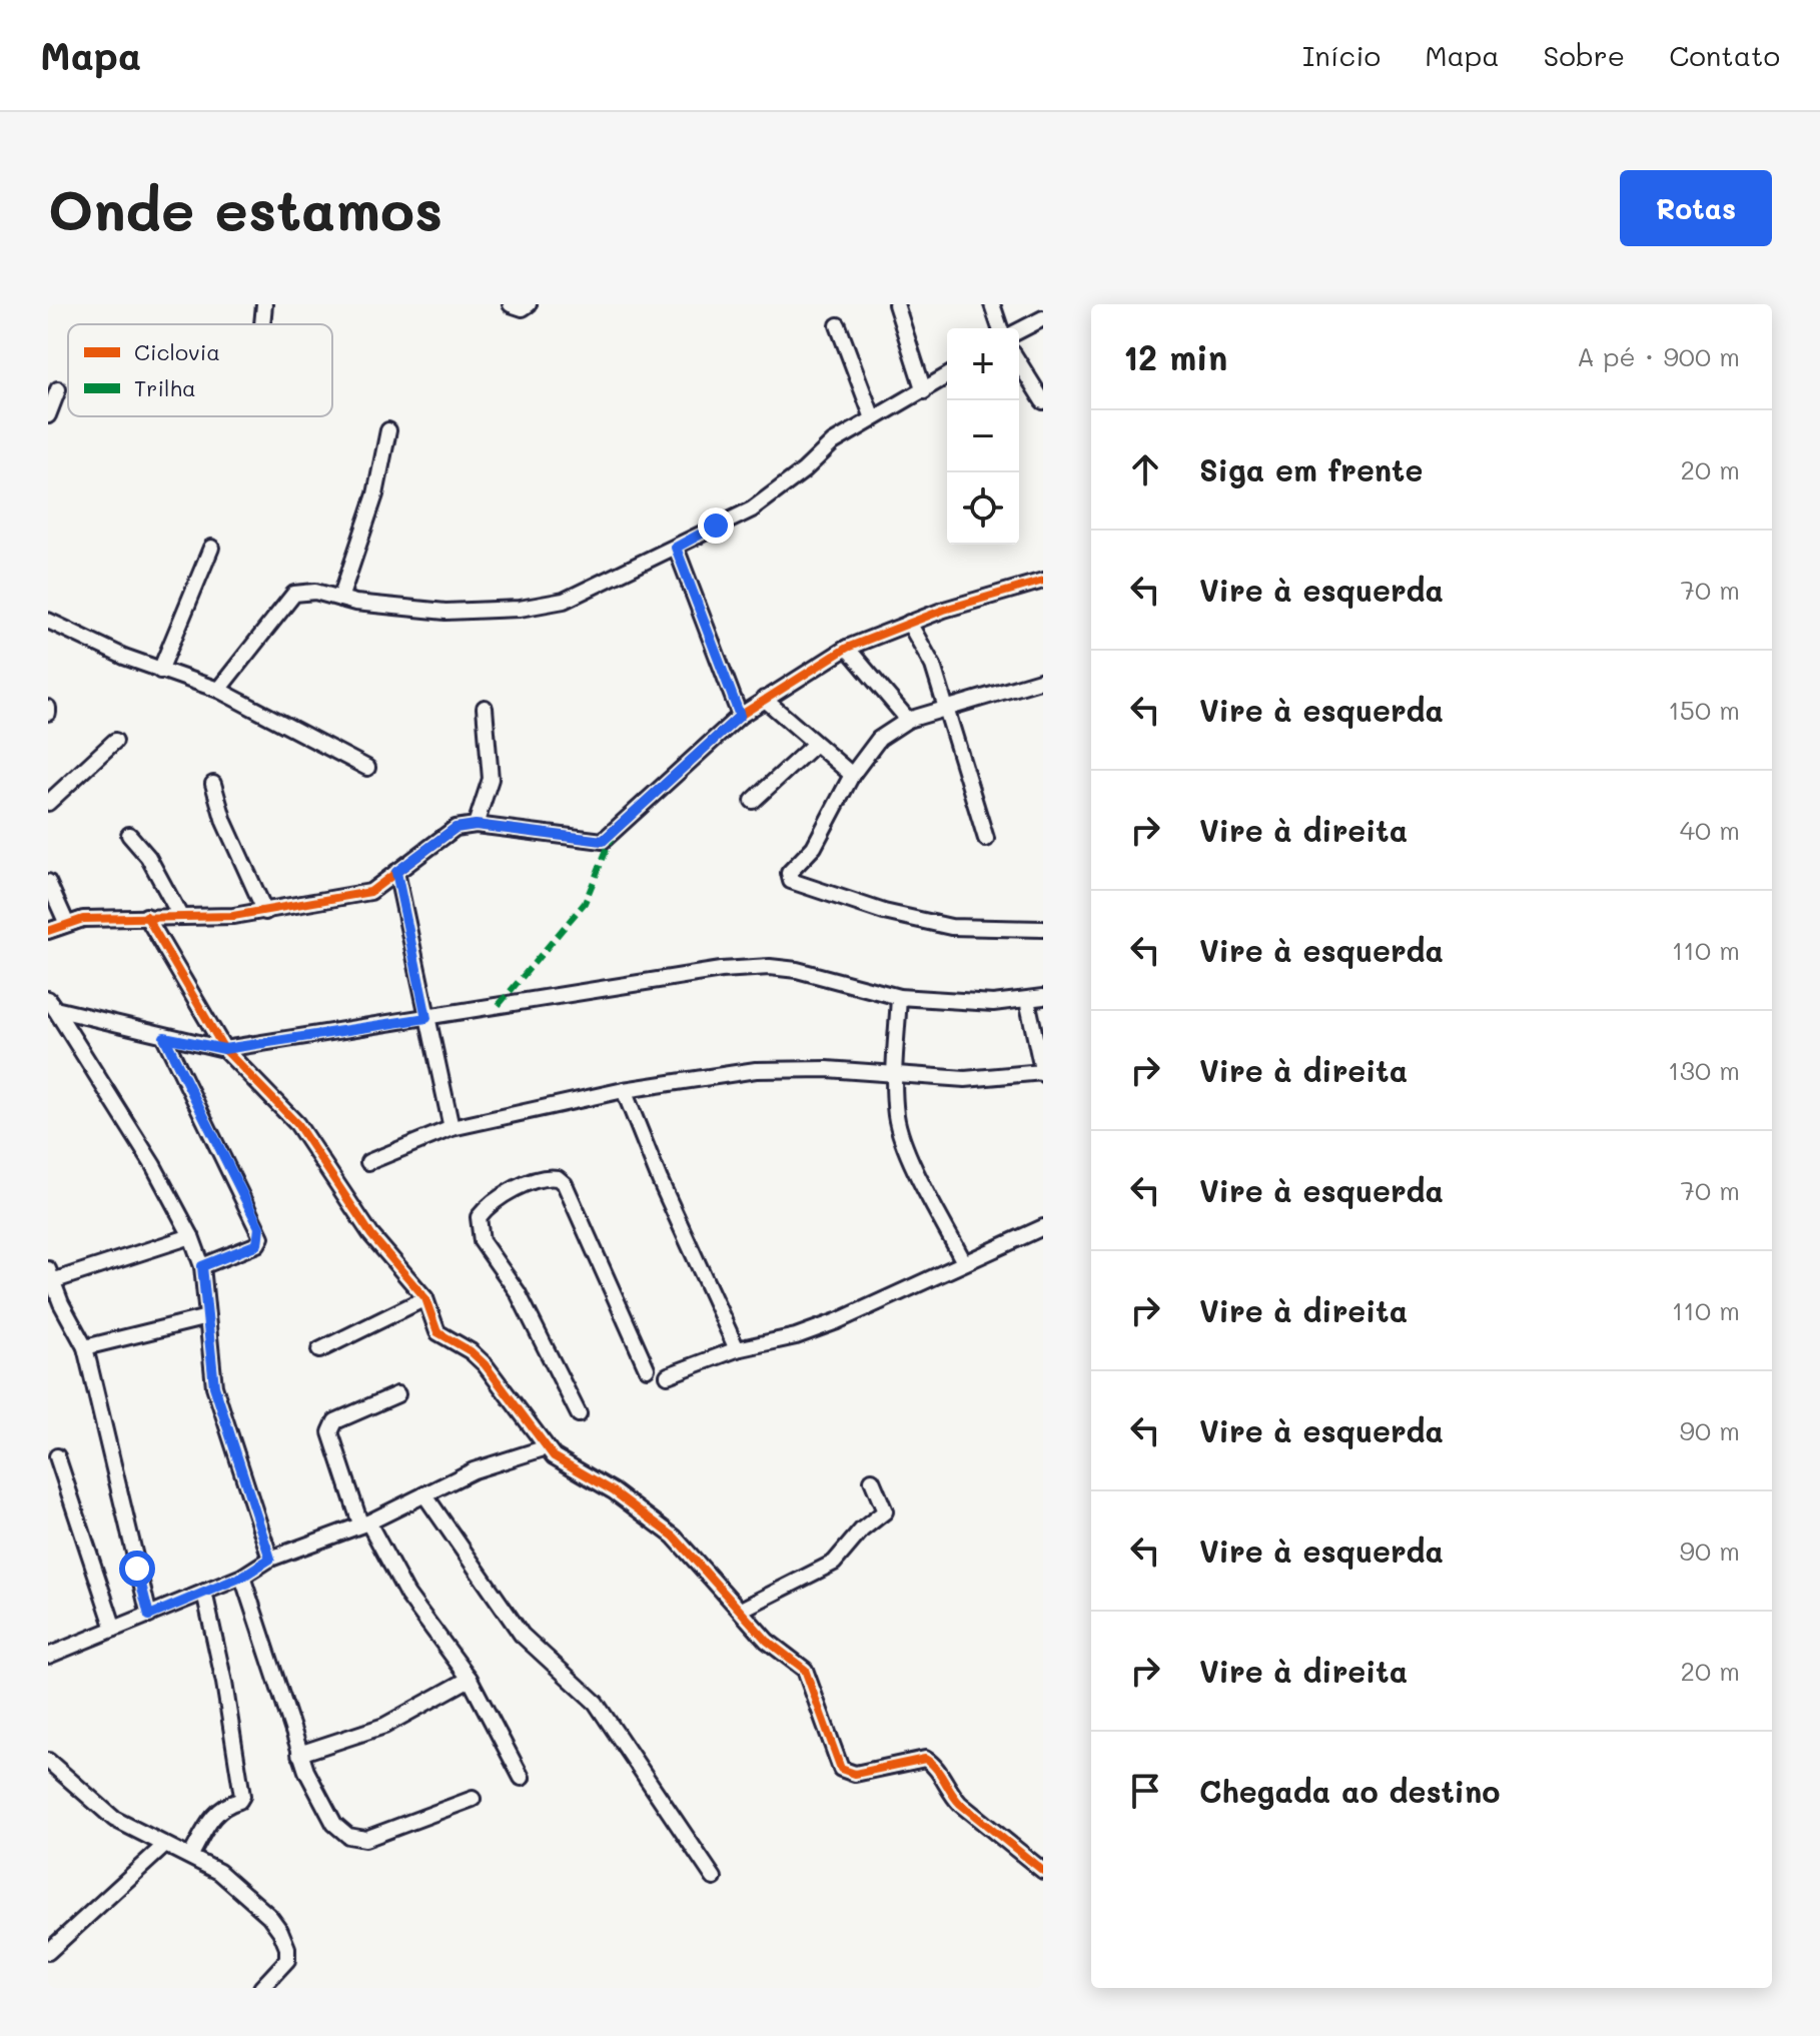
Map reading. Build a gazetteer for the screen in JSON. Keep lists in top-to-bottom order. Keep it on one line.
{"legend":["Ciclovia","Trilha"],"page":{"header":"Mapa","nav":["Início","Mapa","Sobre","Contato"],"buttons":"Rotas","title":"Onde estamos","heading":["12 min","A pé · 900 m"],"map_buttons":["+","−"],"list":[["Siga em frente","20 m"],["Vire à esquerda","70 m"],["Vire à esquerda","150 m"],["Vire à direita","40 m"],["Vire à esquerda","110 m"],["Vire à direita","130 m"],["Vire à esquerda","70 m"],["Vire à direita","110 m"],["Vire à esquerda","90 m"],["Vire à esquerda","90 m"],["Vire à direita","20 m"],"Chegada ao destino"]}}
